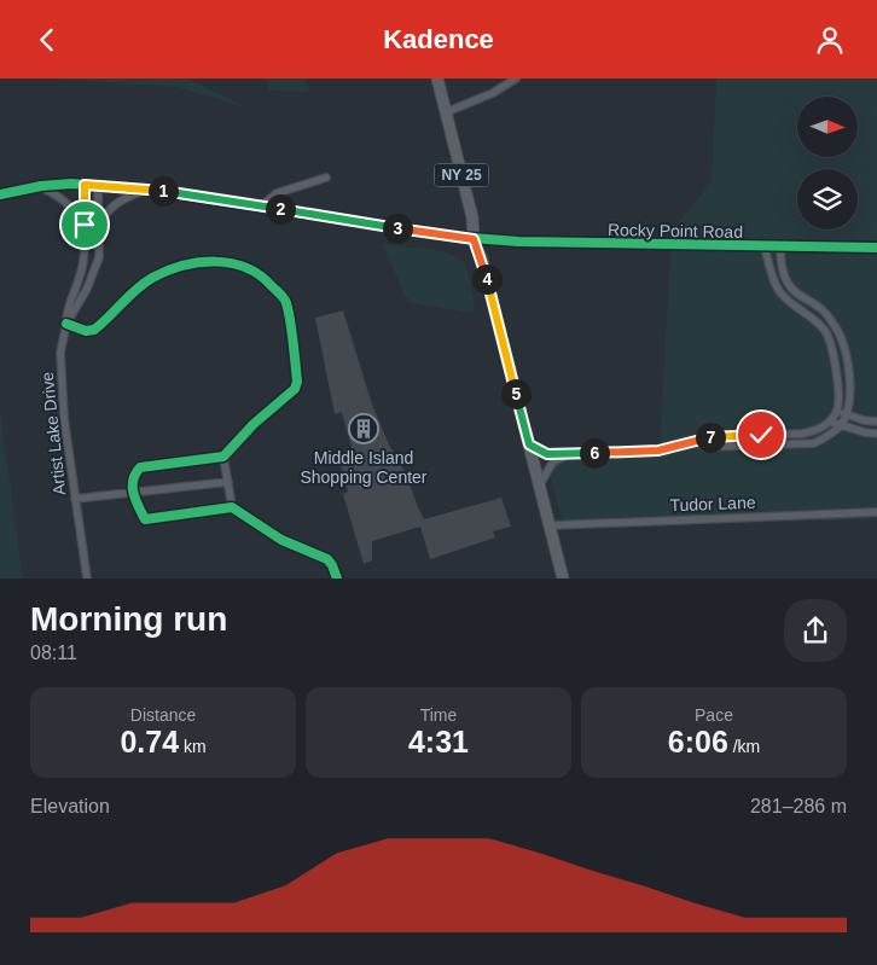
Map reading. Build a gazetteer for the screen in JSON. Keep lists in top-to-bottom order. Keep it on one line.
{"streets":{"main road":["NY 25","Rocky Point Road"],"street":["Artist Lake Drive","Tudor Lane"]},"crossings":[["NY 25","Rocky Point Road"],["NY 25","Tudor Lane"],["Rocky Point Road","Artist Lake Drive"]],"places":{"building":["Middle Island Shopping Center"]},"north":"right","page":{"header":"Kadence","pins":["1","2","3","4","5","7","6"],"heading":["Morning run","08:11"],"stats":[["Distance","0.74 km"],["Time","4:31"],["Pace","6:06 /km"]],"chart":["Elevation","281–286 m"]}}
